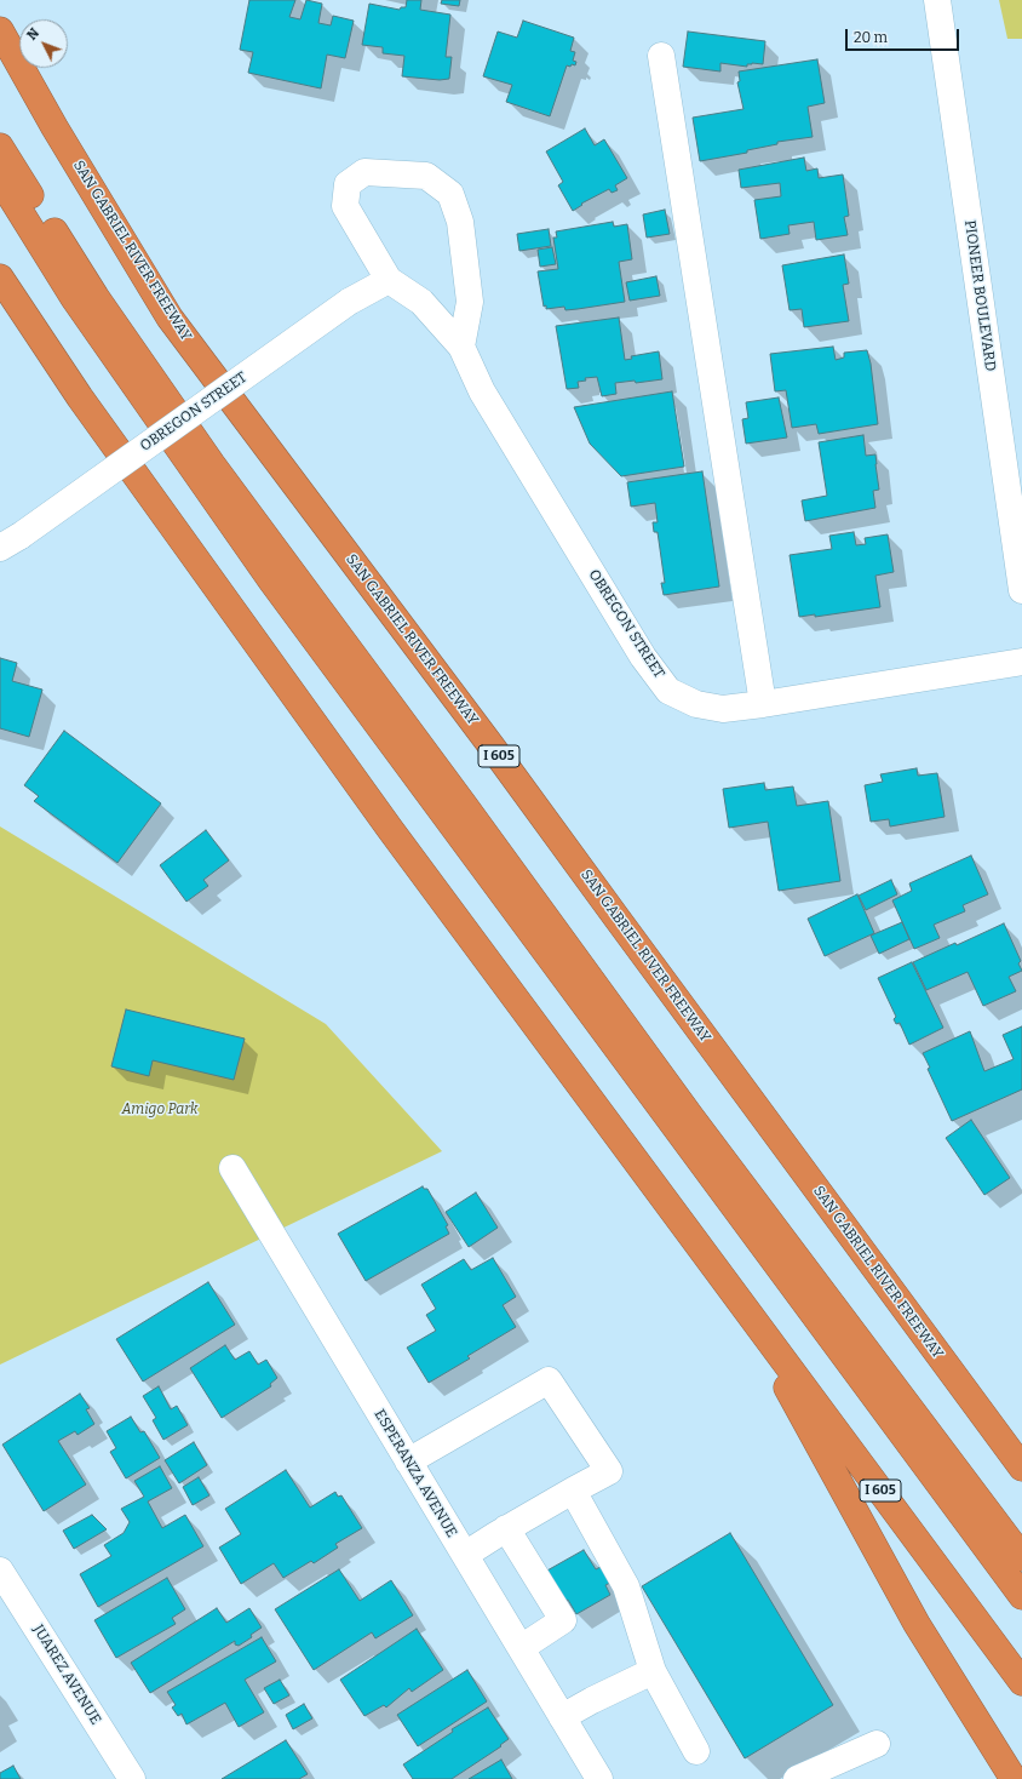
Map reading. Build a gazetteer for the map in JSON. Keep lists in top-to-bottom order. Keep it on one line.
{"streets":{"highway":["SAN GABRIEL RIVER FREEWAY","I 605"],"street":["PIONEER BOULEVARD","OBREGON STREET","ESPERANZA AVENUE","JUAREZ AVENUE"]},"parks":["Amigo Park"],"scale_bar":"20 m","north":"top left"}
